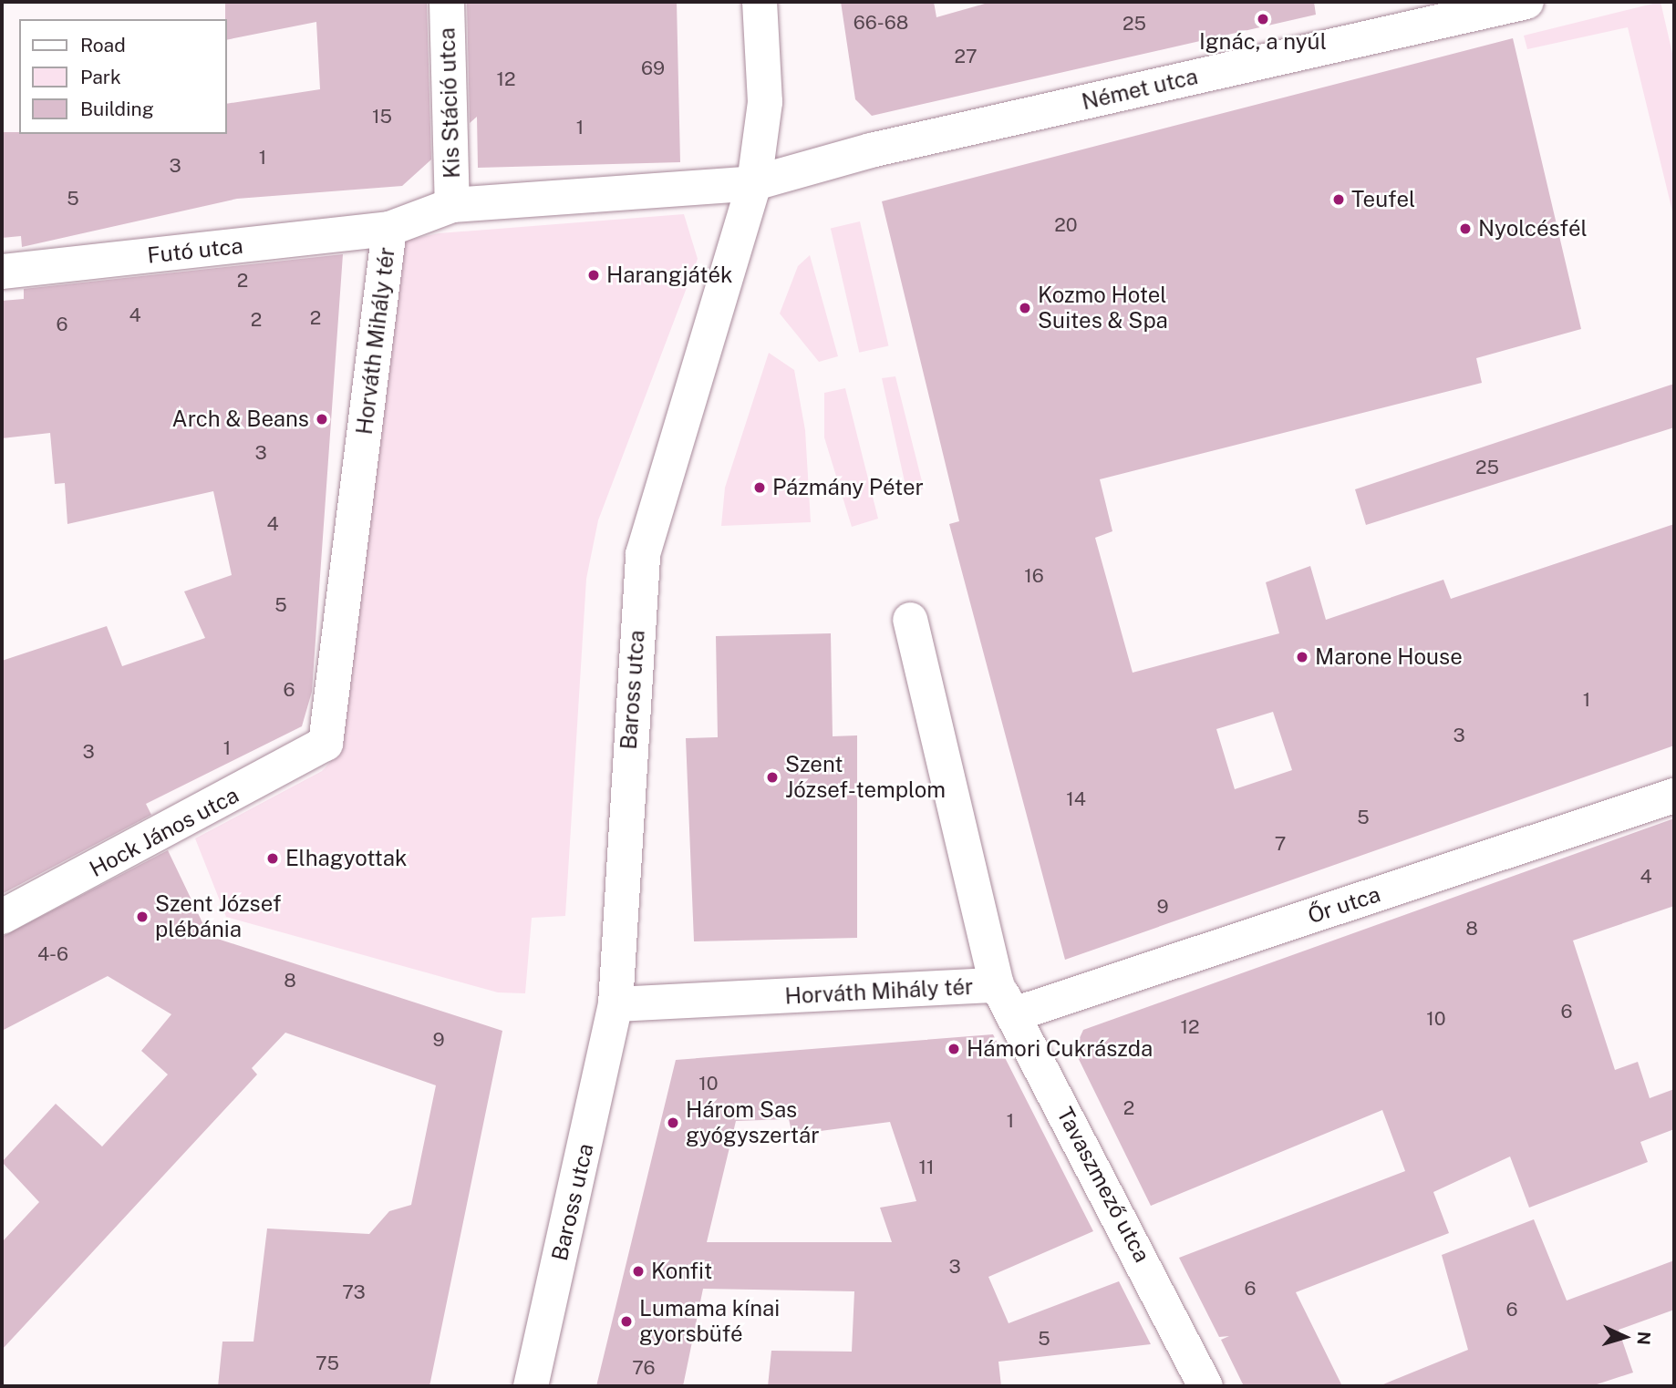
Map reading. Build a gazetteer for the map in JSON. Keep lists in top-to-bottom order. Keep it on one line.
{"streets":{"street":["Német utca","Kis Stáció utca","Futó utca","Horváth Mihály tér","Baross utca","Hock János utca","Őr utca","Tavaszmező utca"]},"crossings":[["Német utca","Horváth Mihály tér"],["Német utca","Baross utca"],["Kis Stáció utca","Horváth Mihály tér"],["Futó utca","Horváth Mihály tér"],["Horváth Mihály tér","Baross utca"],["Horváth Mihály tér","Hock János utca"],["Horváth Mihály tér","Tavaszmező utca"],["Őr utca","Tavaszmező utca"]],"places":["Ignác, a nyúl","Teufel","Nyolcésfél","Harangjáték","Kozmo Hotel Suites & Spa","Arch & Beans","Pázmány Péter","Marone House","Szent József-templom","Elhagyottak","Szent József plébánia","Hámori Cukrászda","Három Sas gyógyszertár","Konfit","Lumama kínai gyorsbüfé"],"house_numbers":["66-68","25","27","69","12","15","1","1","3","5","20","2","4","2","2","6","3","25","4","16","5","6","1","3","1","3","14","5","7","4","9","8","4-6","8","6","10","12","9","10","2","1","11","3","6","73","6","5","75","76"],"legend":["Road","Park","Building"],"north":"right"}
